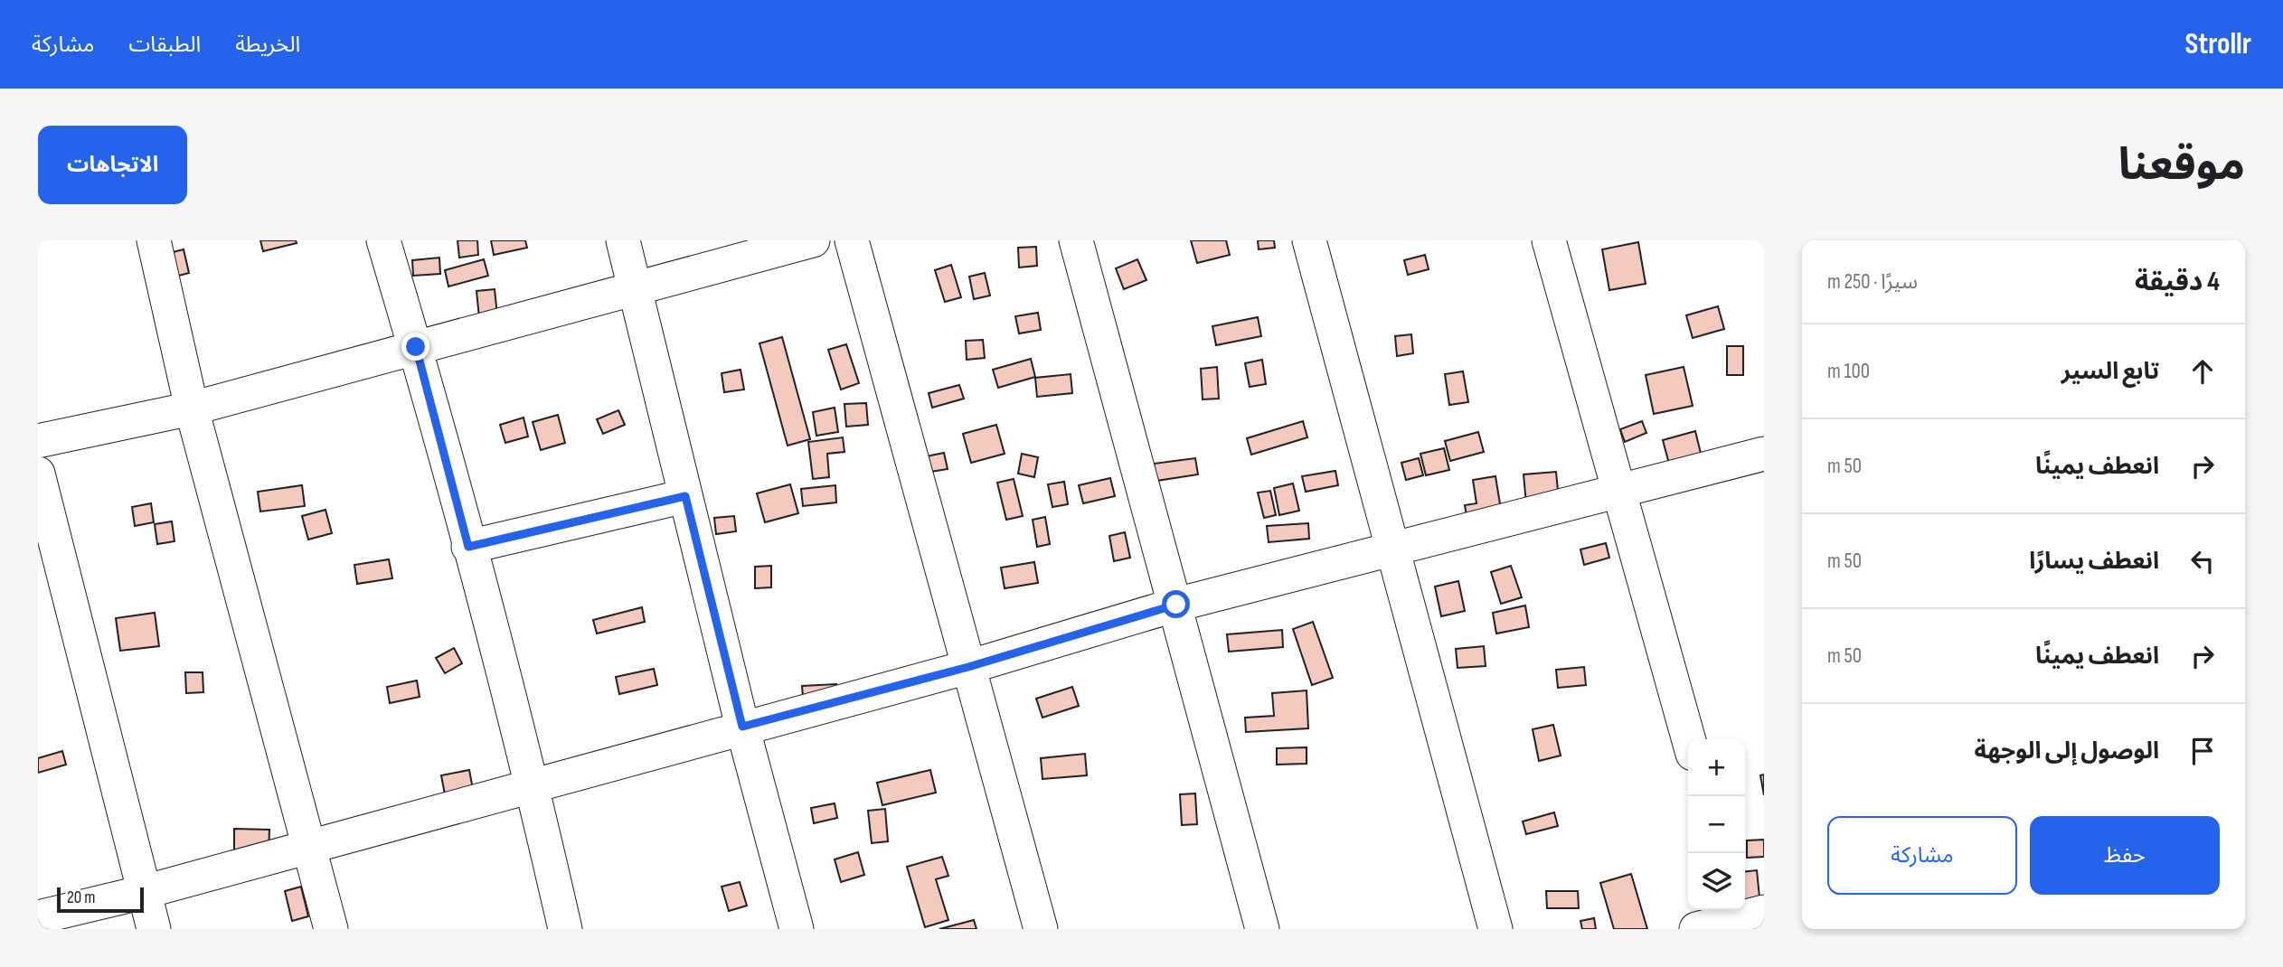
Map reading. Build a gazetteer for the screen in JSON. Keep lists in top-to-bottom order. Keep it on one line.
{"scale_bar":"20 m","page":{"header":"Strollr","nav":["الخريطة","الطبقات","مشاركة"],"title":"موقعنا","buttons":["الاتجاهات",["حفظ","مشاركة"]],"heading":["4 دقيقة","سيرًا · 250 m"],"list":[["تابع السير","100 m"],["انعطف يمينًا","50 m"],["انعطف يسارًا","50 m"],["انعطف يمينًا","50 m"],"الوصول إلى الوجهة"],"map_buttons":["+","−"],"scale":"20 m"}}
